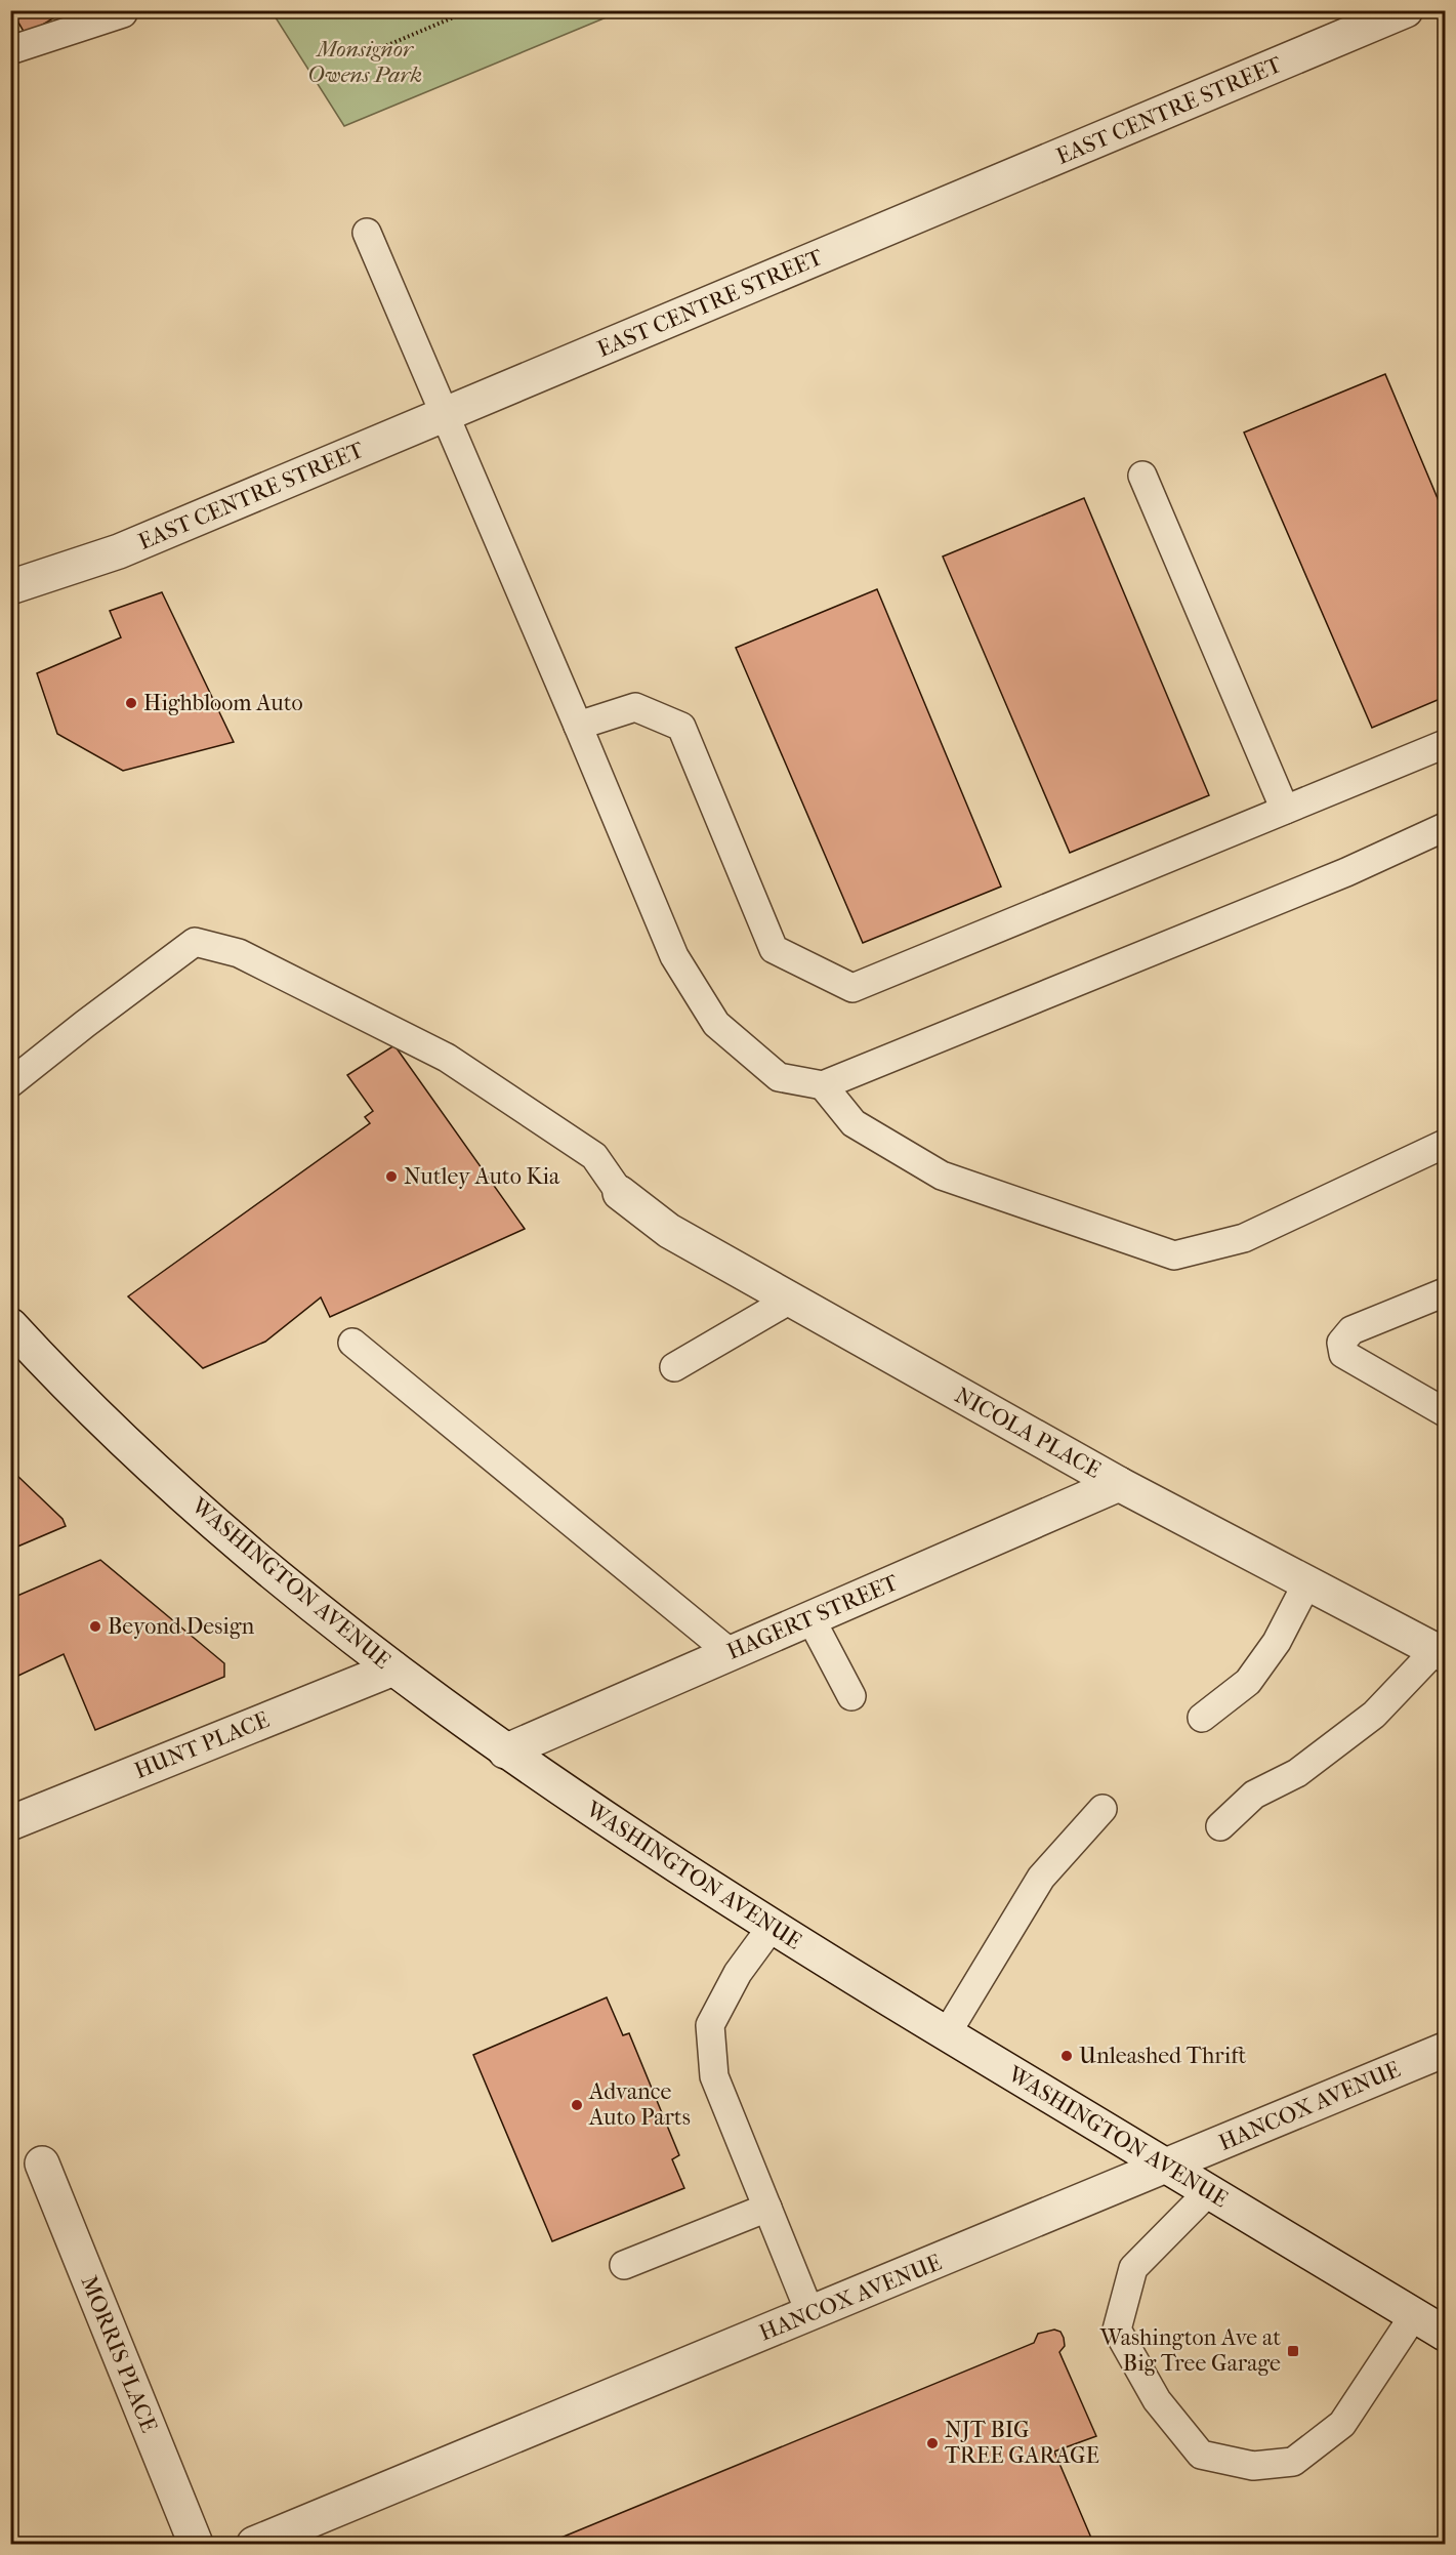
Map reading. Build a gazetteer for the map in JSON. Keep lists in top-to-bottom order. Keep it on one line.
{"streets":{"street":["EAST CENTRE STREET","NICOLA PLACE","WASHINGTON AVENUE","HAGERT STREET","HUNT PLACE","HANCOX AVENUE","MORRIS PLACE"]},"crossings":[["NICOLA PLACE","HAGERT STREET"],["WASHINGTON AVENUE","HAGERT STREET"],["WASHINGTON AVENUE","HUNT PLACE"],["WASHINGTON AVENUE","HANCOX AVENUE"]],"parks":["Monsignor Owens Park"],"places":{"other":["Highbloom Auto","Nutley Auto Kia","Beyond Design","Unleashed Thrift","Advance Auto Parts","NJT BIG TREE GARAGE"],"transit":["Washington Ave at Big Tree Garage"]}}
